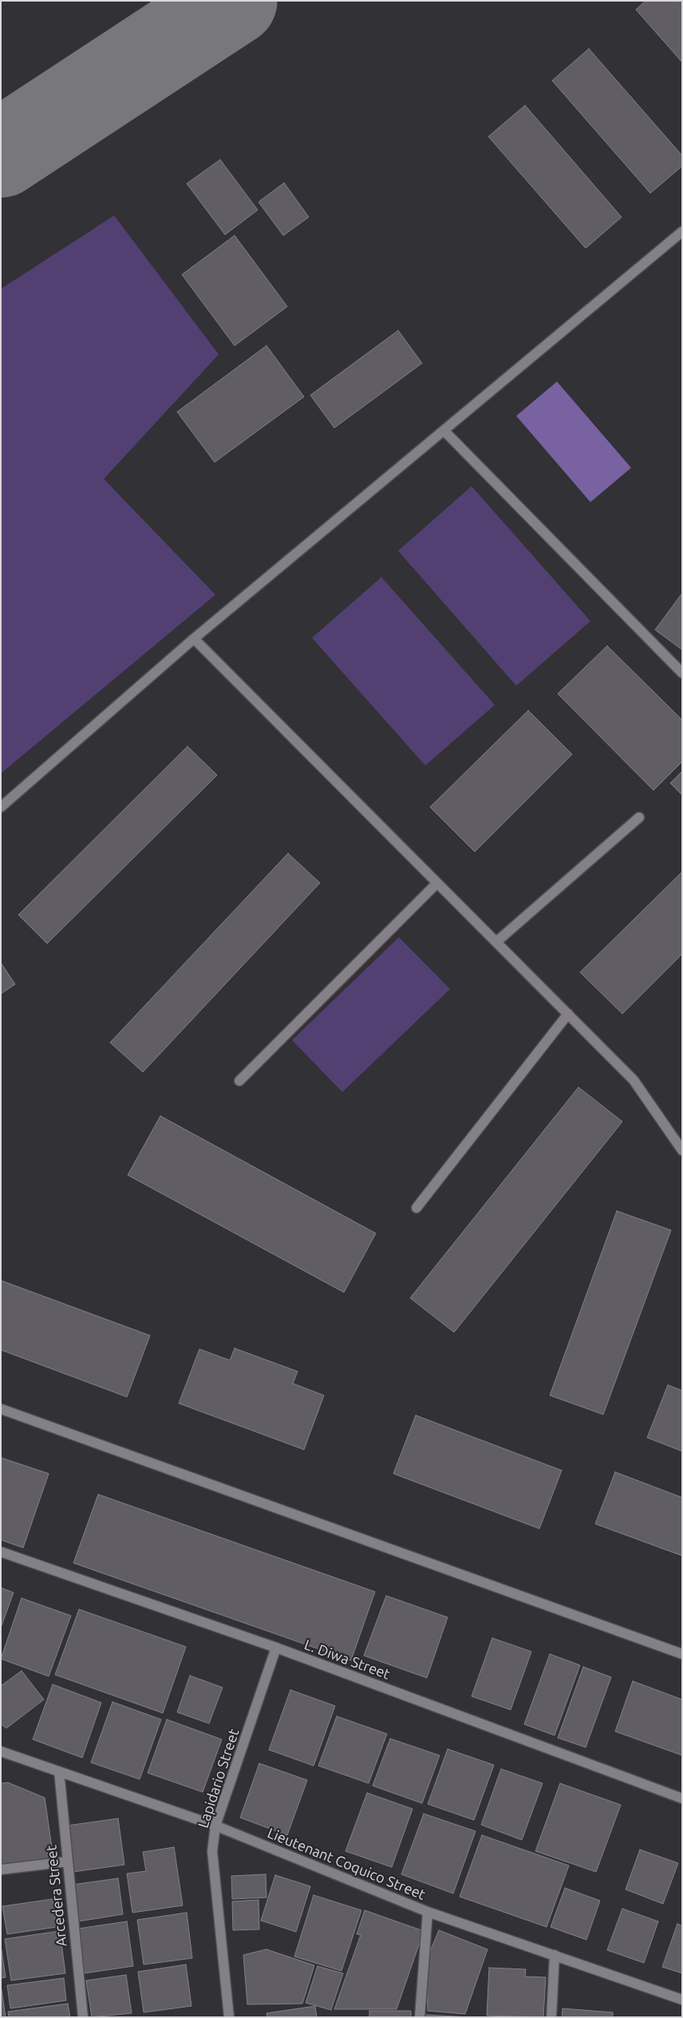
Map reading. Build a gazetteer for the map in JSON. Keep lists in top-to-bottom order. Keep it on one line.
{"streets":{"street":["L. Diwa Street","Lapidario Street","Lieutenant Coquico Street","Arcedera Street"]},"crossings":[["L. Diwa Street","Lapidario Street"],["Lapidario Street","Lieutenant Coquico Street"],["Lieutenant Coquico Street","Arcedera Street"]]}
